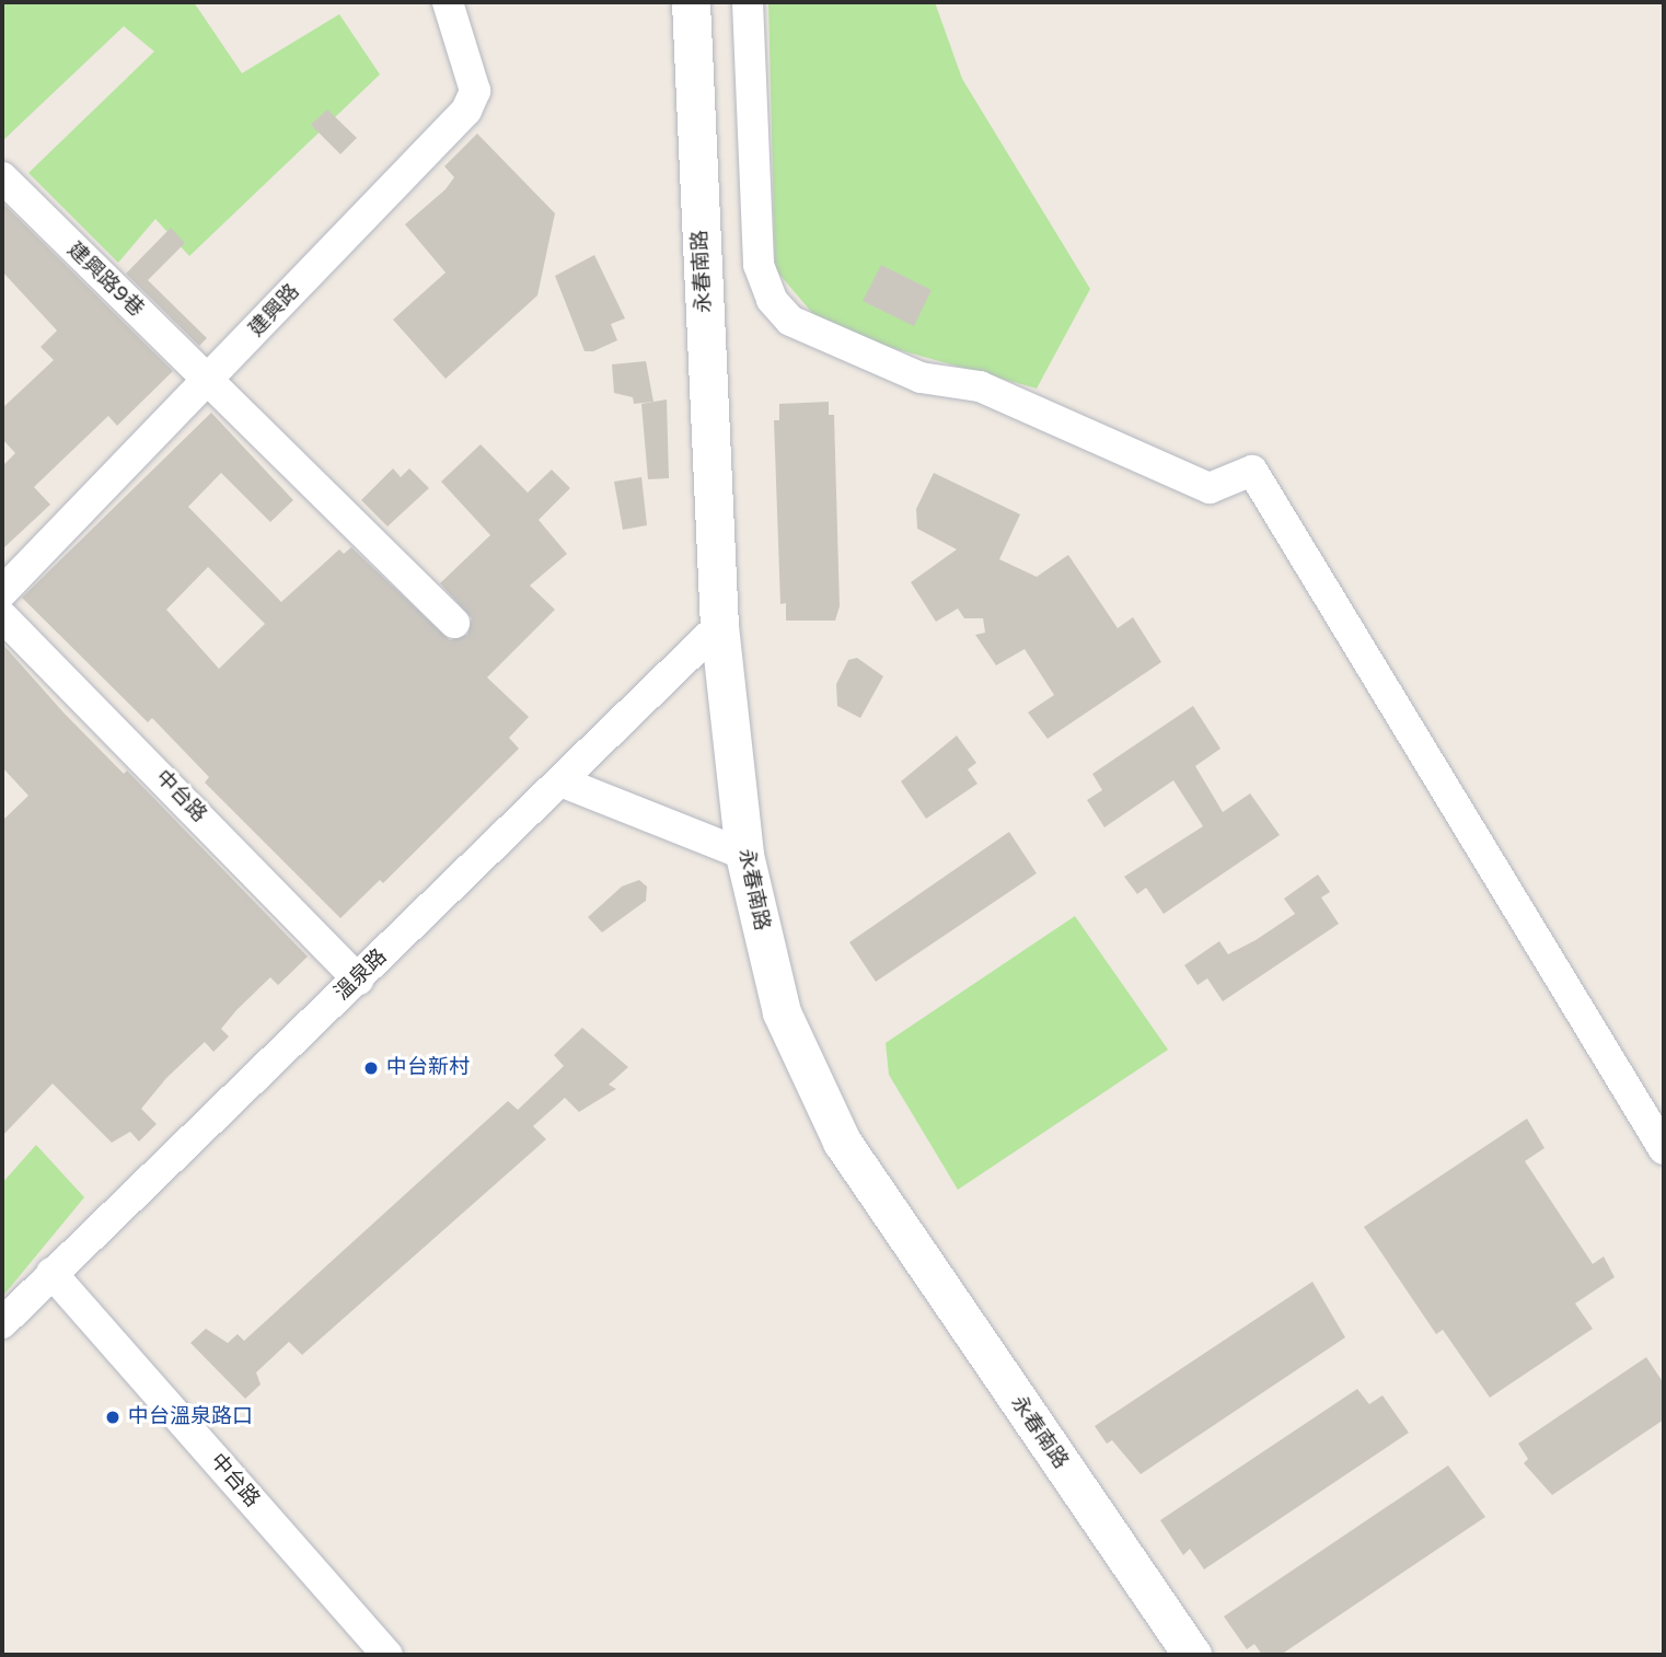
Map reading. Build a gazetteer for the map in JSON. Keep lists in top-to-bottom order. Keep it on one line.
{"streets":{"street":["永春南路","建興路9巷","建興路","中台路","溫泉路"]},"crossings":[["永春南路","溫泉路"],["建興路9巷","建興路"],["中台路","溫泉路"]],"places":["中台新村","中台溫泉路口"]}
